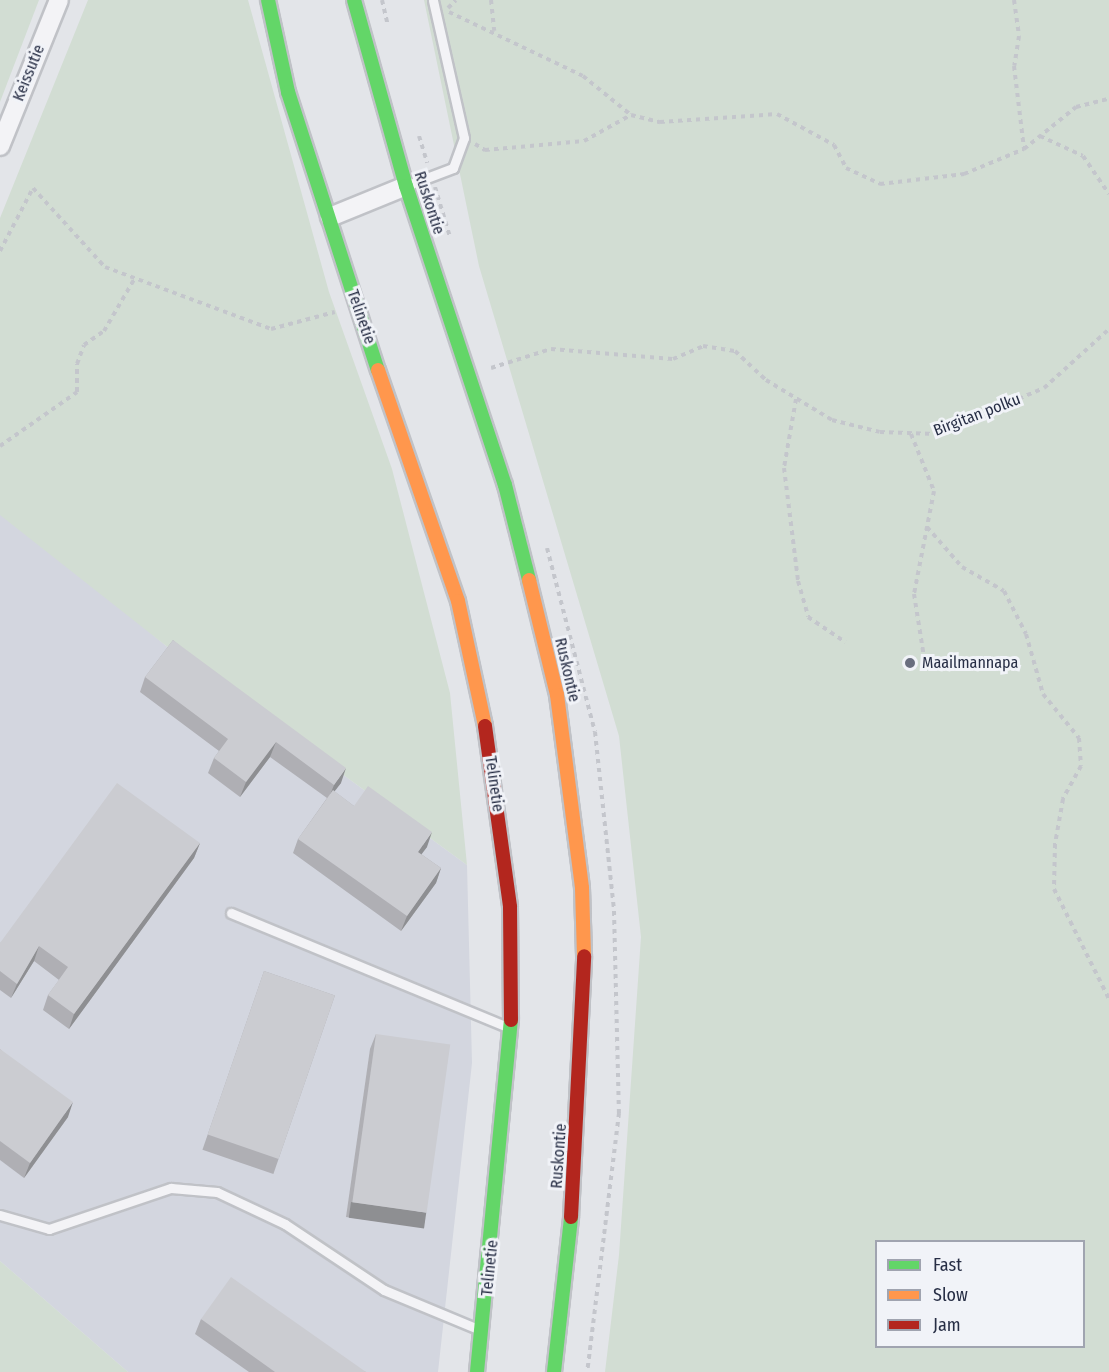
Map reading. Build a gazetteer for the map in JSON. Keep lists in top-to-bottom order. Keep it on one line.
{"streets":{"street":["Keissutie","Ruskontie","Telinetie"],"path":["Birgitan polku"]},"places":["Maailmannapa"],"legend":["Fast","Slow","Jam"]}
